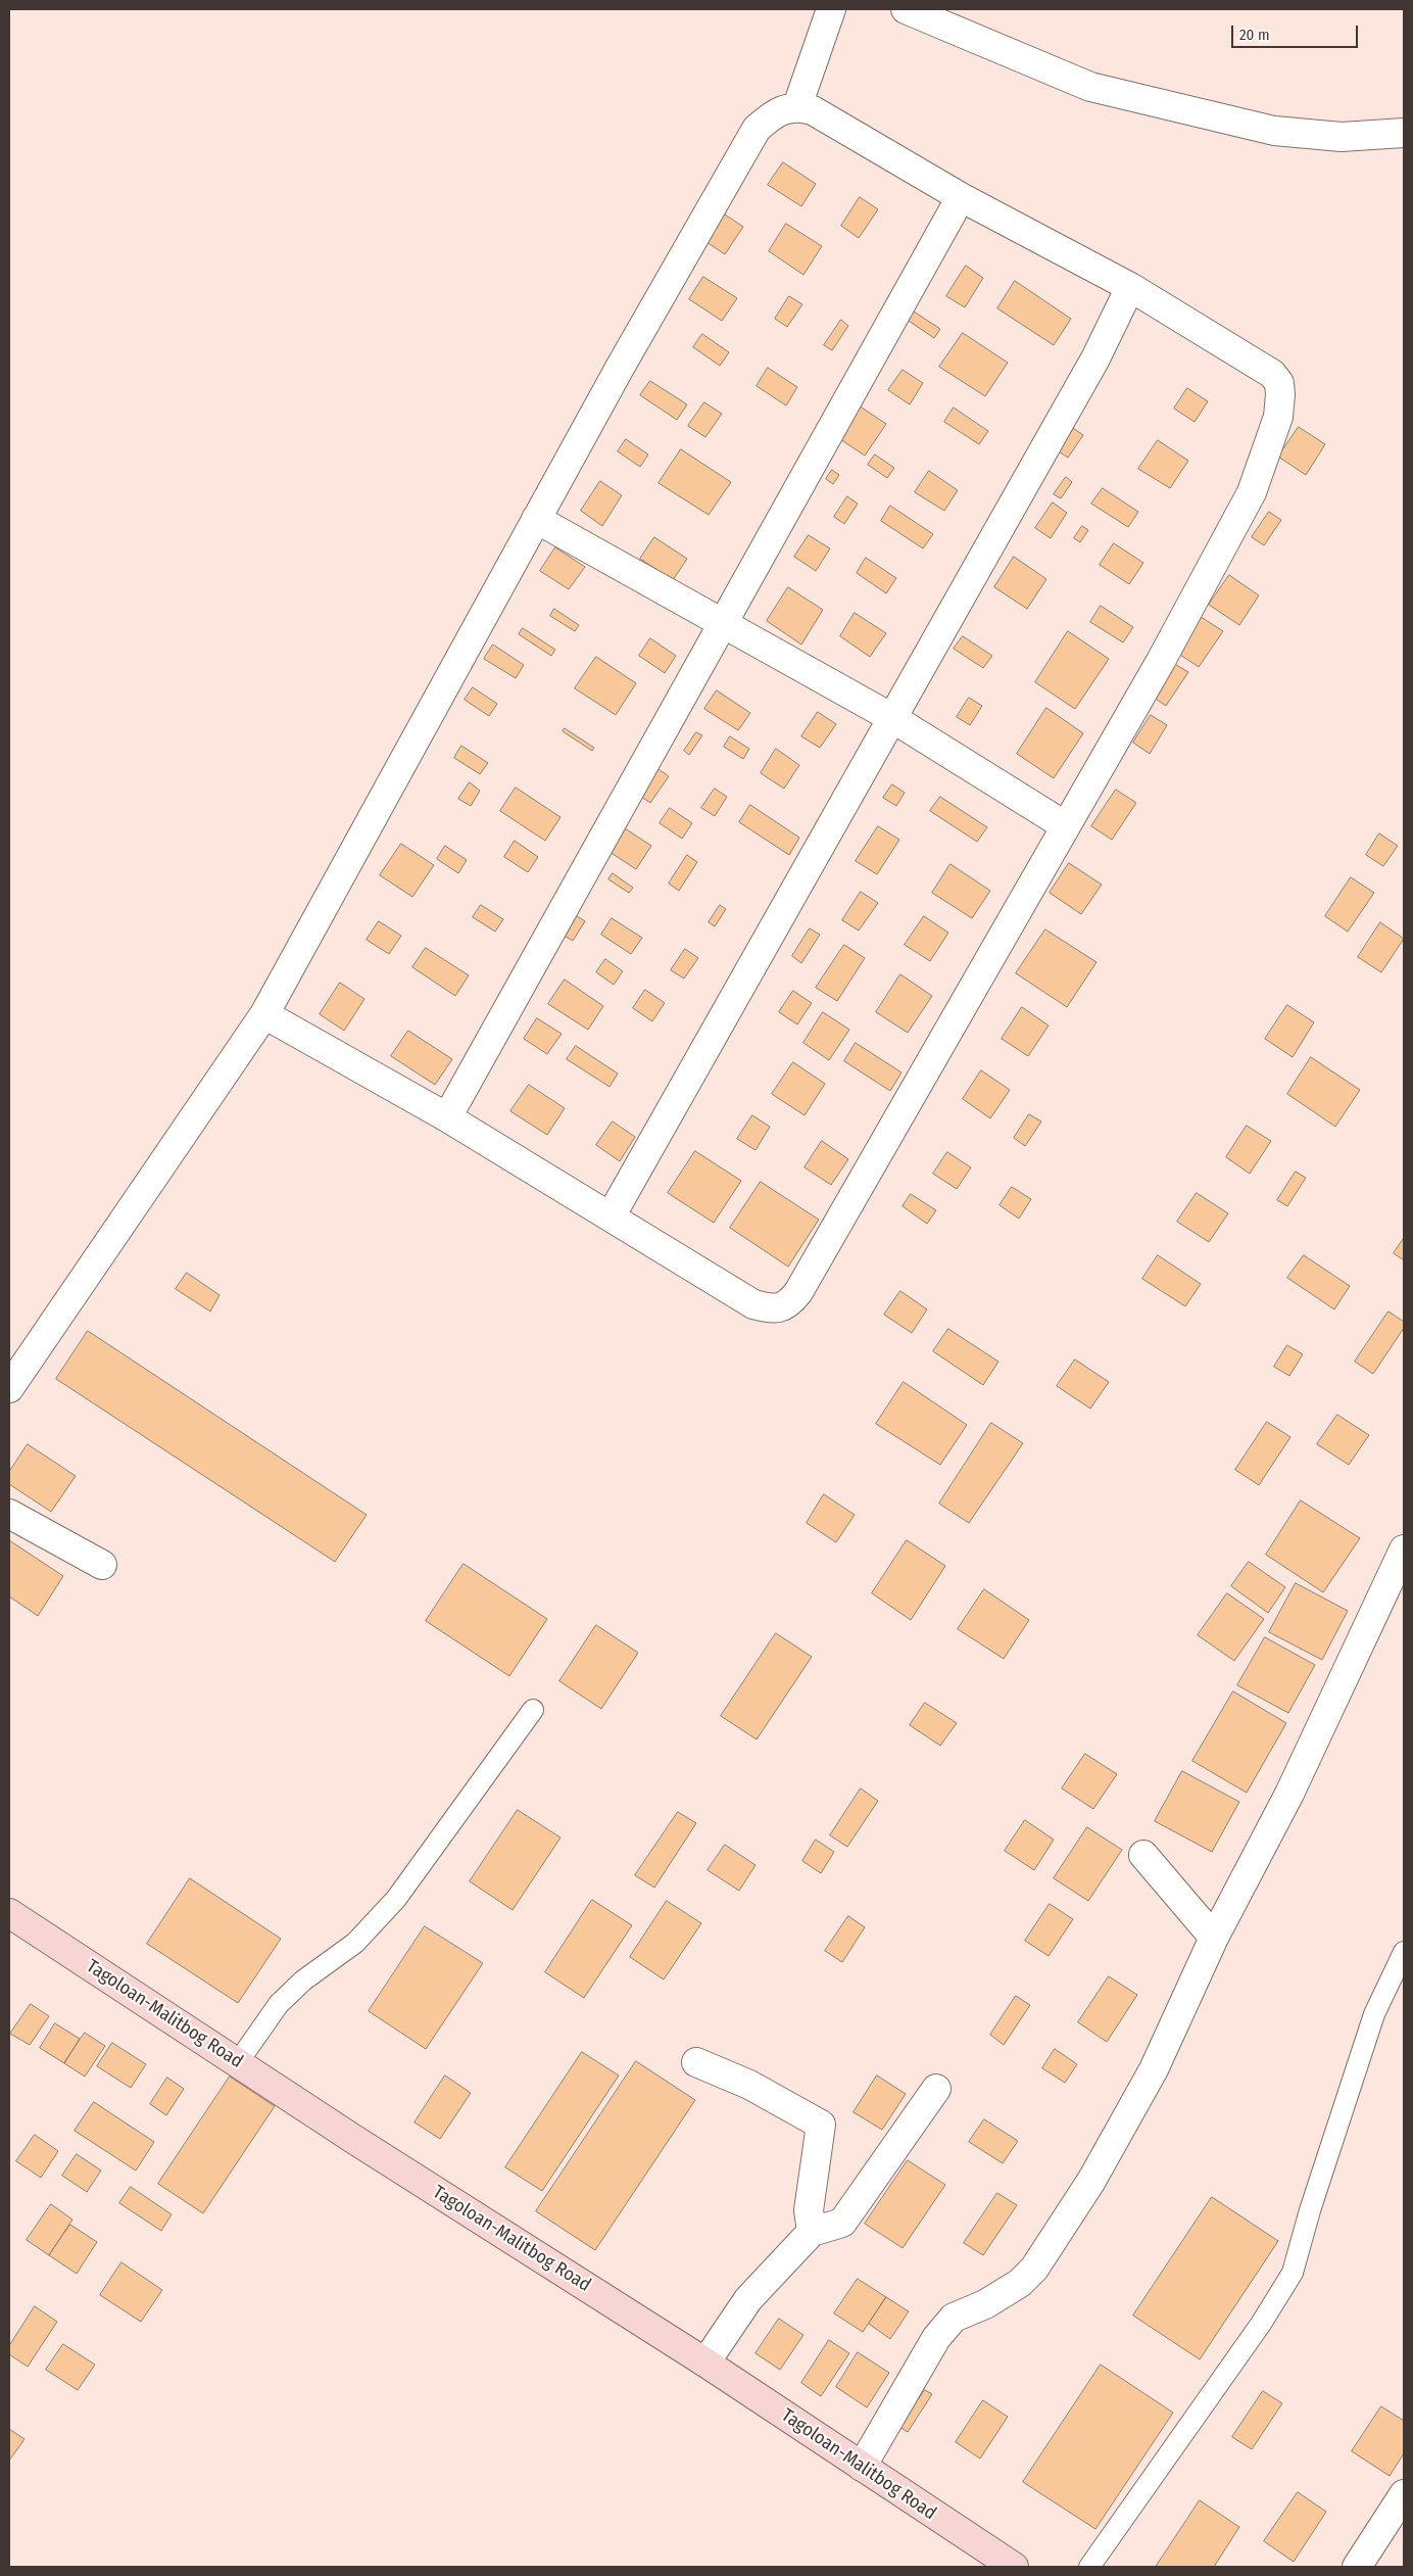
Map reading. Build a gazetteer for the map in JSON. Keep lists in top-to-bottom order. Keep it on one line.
{"streets":{"main road":["Tagoloan-Malitbog Road"]},"scale_bar":"20 m"}
